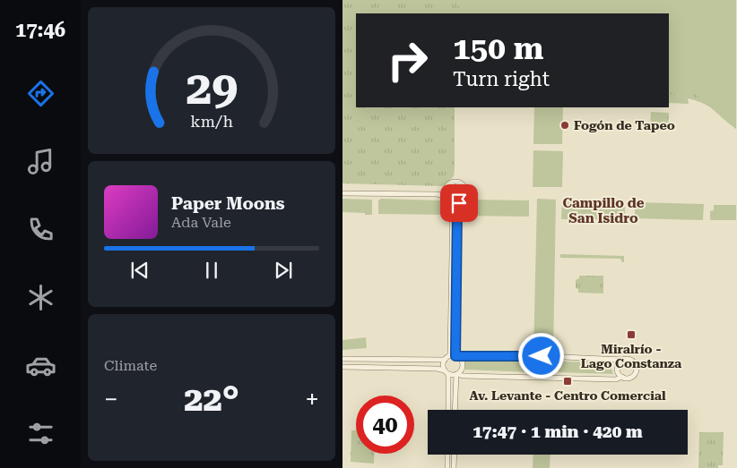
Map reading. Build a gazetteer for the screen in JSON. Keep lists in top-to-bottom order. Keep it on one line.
{"districts":["Campillo de San Isidro"],"places":{"other":["Fogón de Tapeo"],"transit":["Miralrío - Lago Constanza","Av. Levante - Centro Comercial"]},"page":{"tabs":"17:46","turn":["150 m","Turn right"],"song":["Paper Moons","Ada Vale"],"tile":"Climate","heat":["−","22°","+"],"limit":"40","trip":"17:47 · 1 min · 420 m","gauge":["29","km/h"]}}
